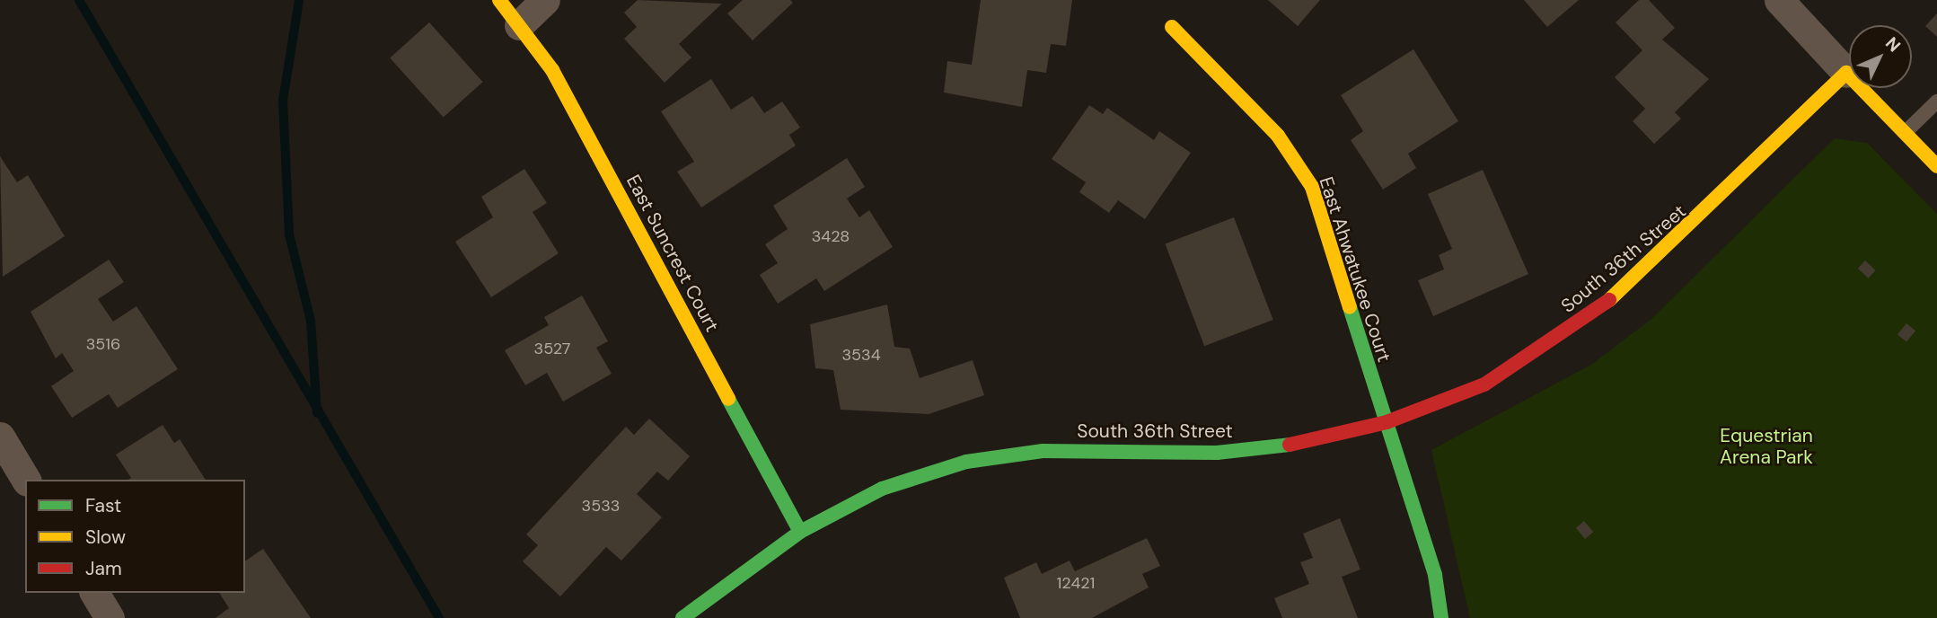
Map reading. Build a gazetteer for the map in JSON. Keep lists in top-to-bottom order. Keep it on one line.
{"streets":{"street":["East Suncrest Court","South 36th Street","East Ahwatukee Court"]},"crossings":[["East Suncrest Court","South 36th Street"],["South 36th Street","East Ahwatukee Court"]],"parks":["Equestrian Arena Park"],"house_numbers":["3428","3516","3527","3534","3533","12421"],"legend":["Fast","Slow","Jam"],"north":"top right"}
